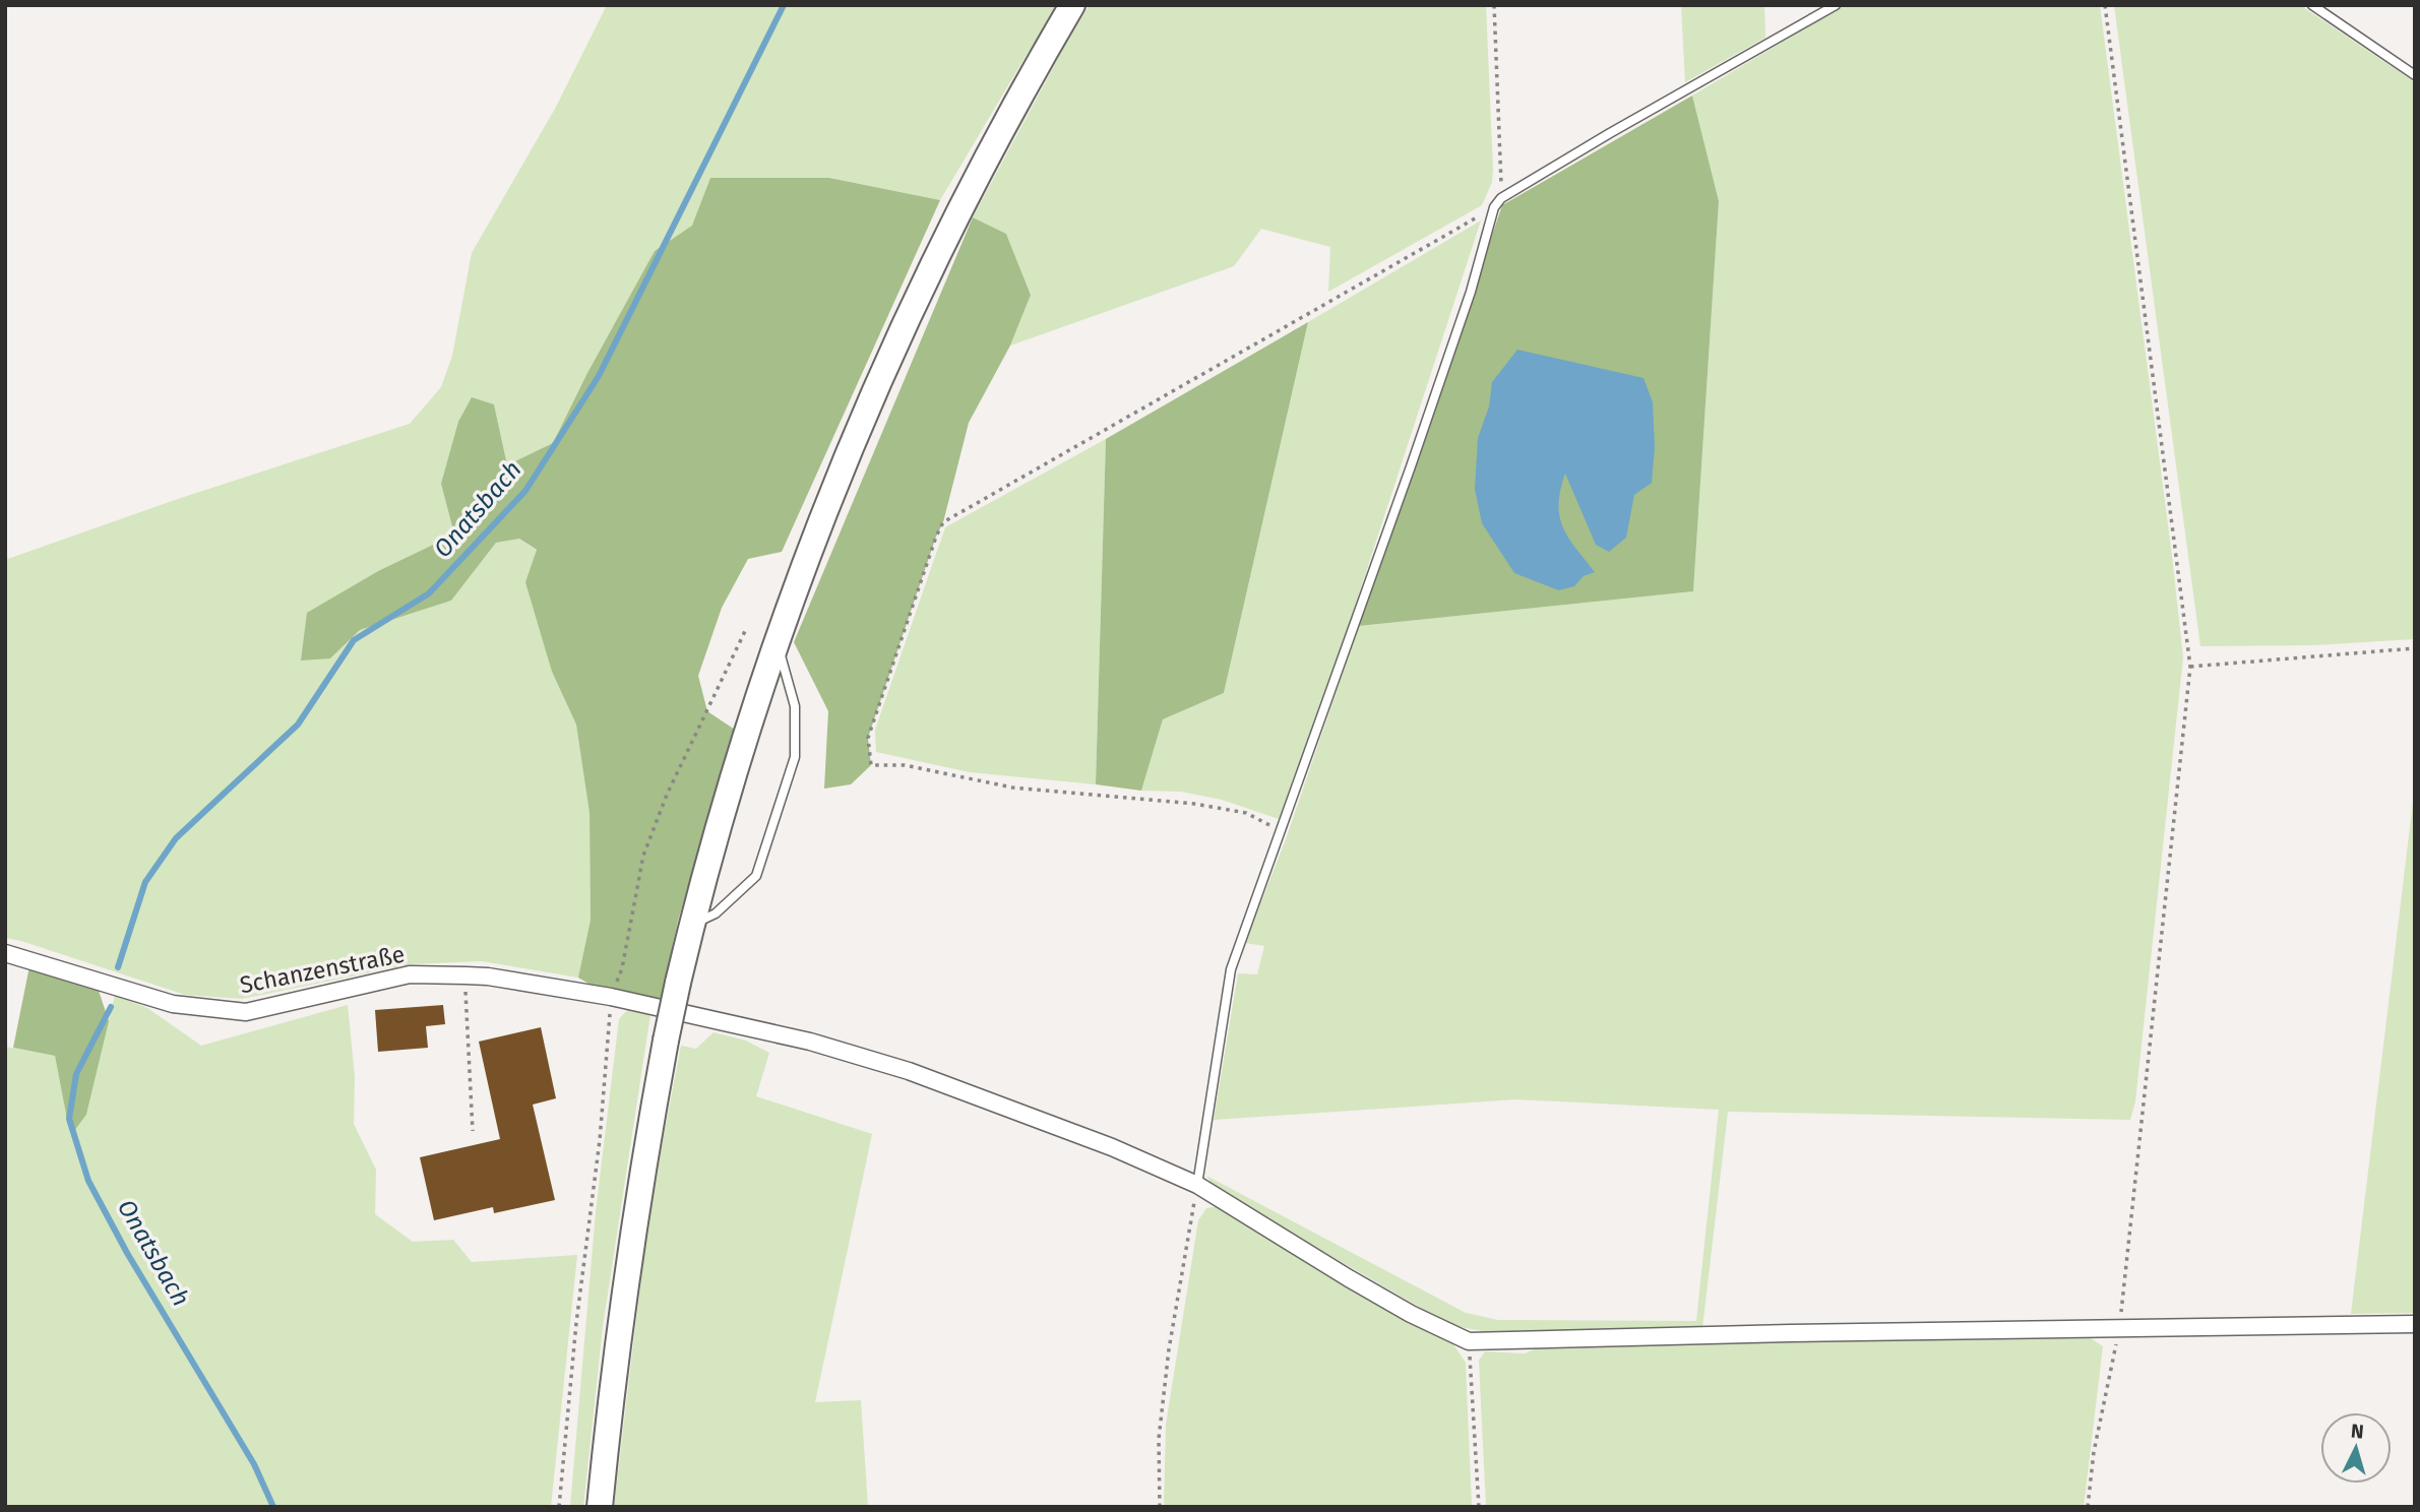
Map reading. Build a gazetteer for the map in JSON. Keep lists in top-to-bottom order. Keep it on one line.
{"streets":{"street":["Schanzenstraße"]},"water":["Onatsbach"],"north":"top"}
